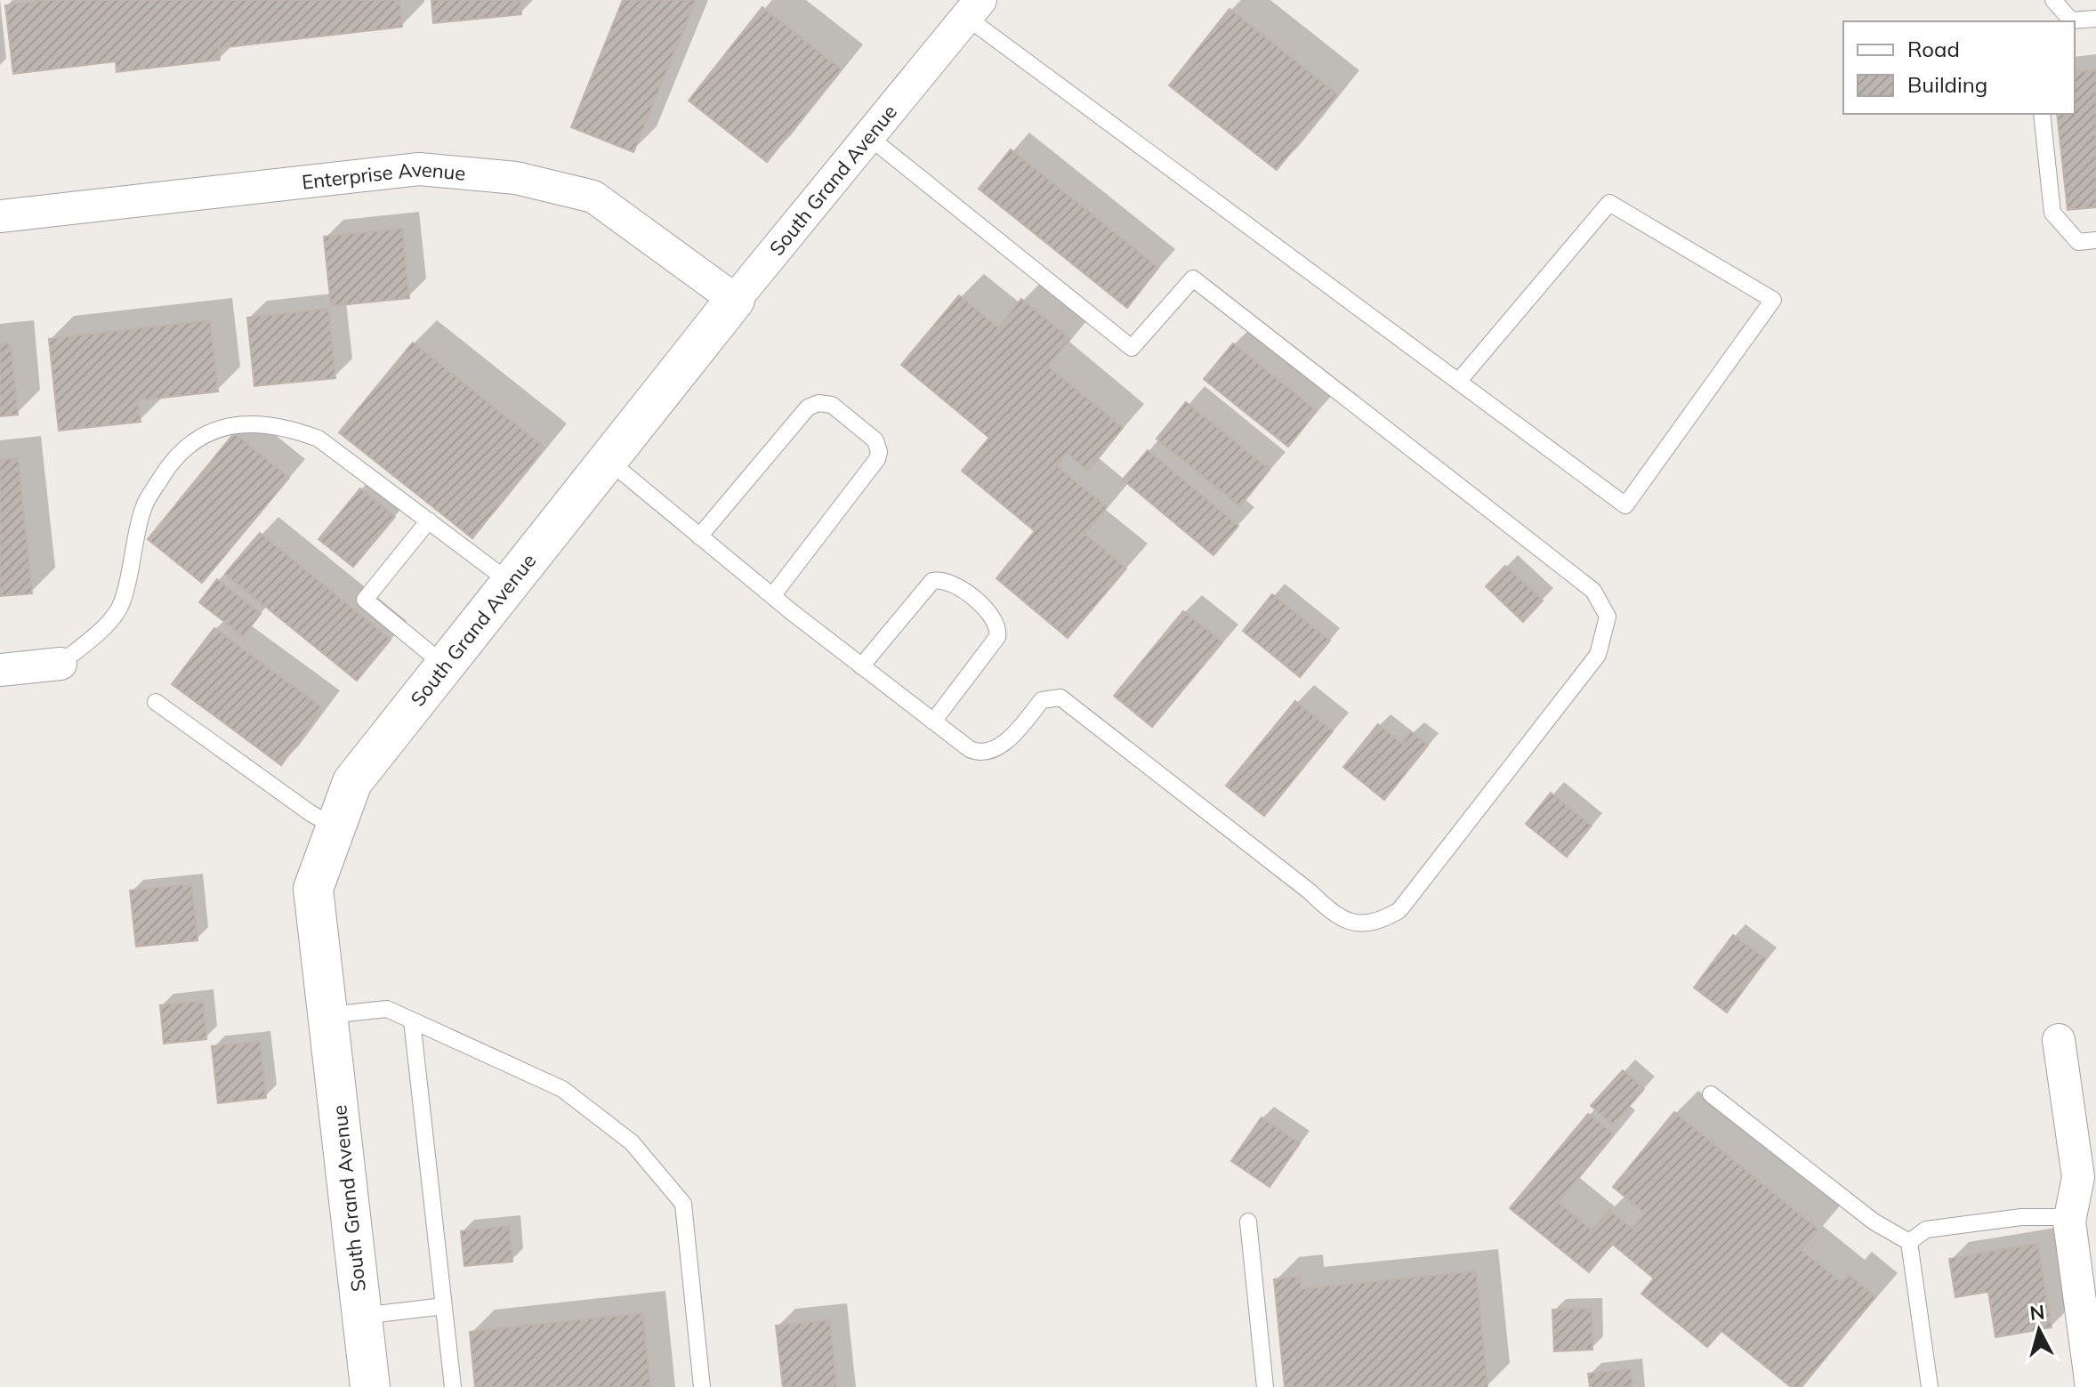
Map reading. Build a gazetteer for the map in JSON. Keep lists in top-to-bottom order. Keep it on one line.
{"streets":{"street":["Enterprise Avenue","South Grand Avenue"]},"crossings":[["Enterprise Avenue","South Grand Avenue"]],"legend":["Road","Building"],"north":"top"}
